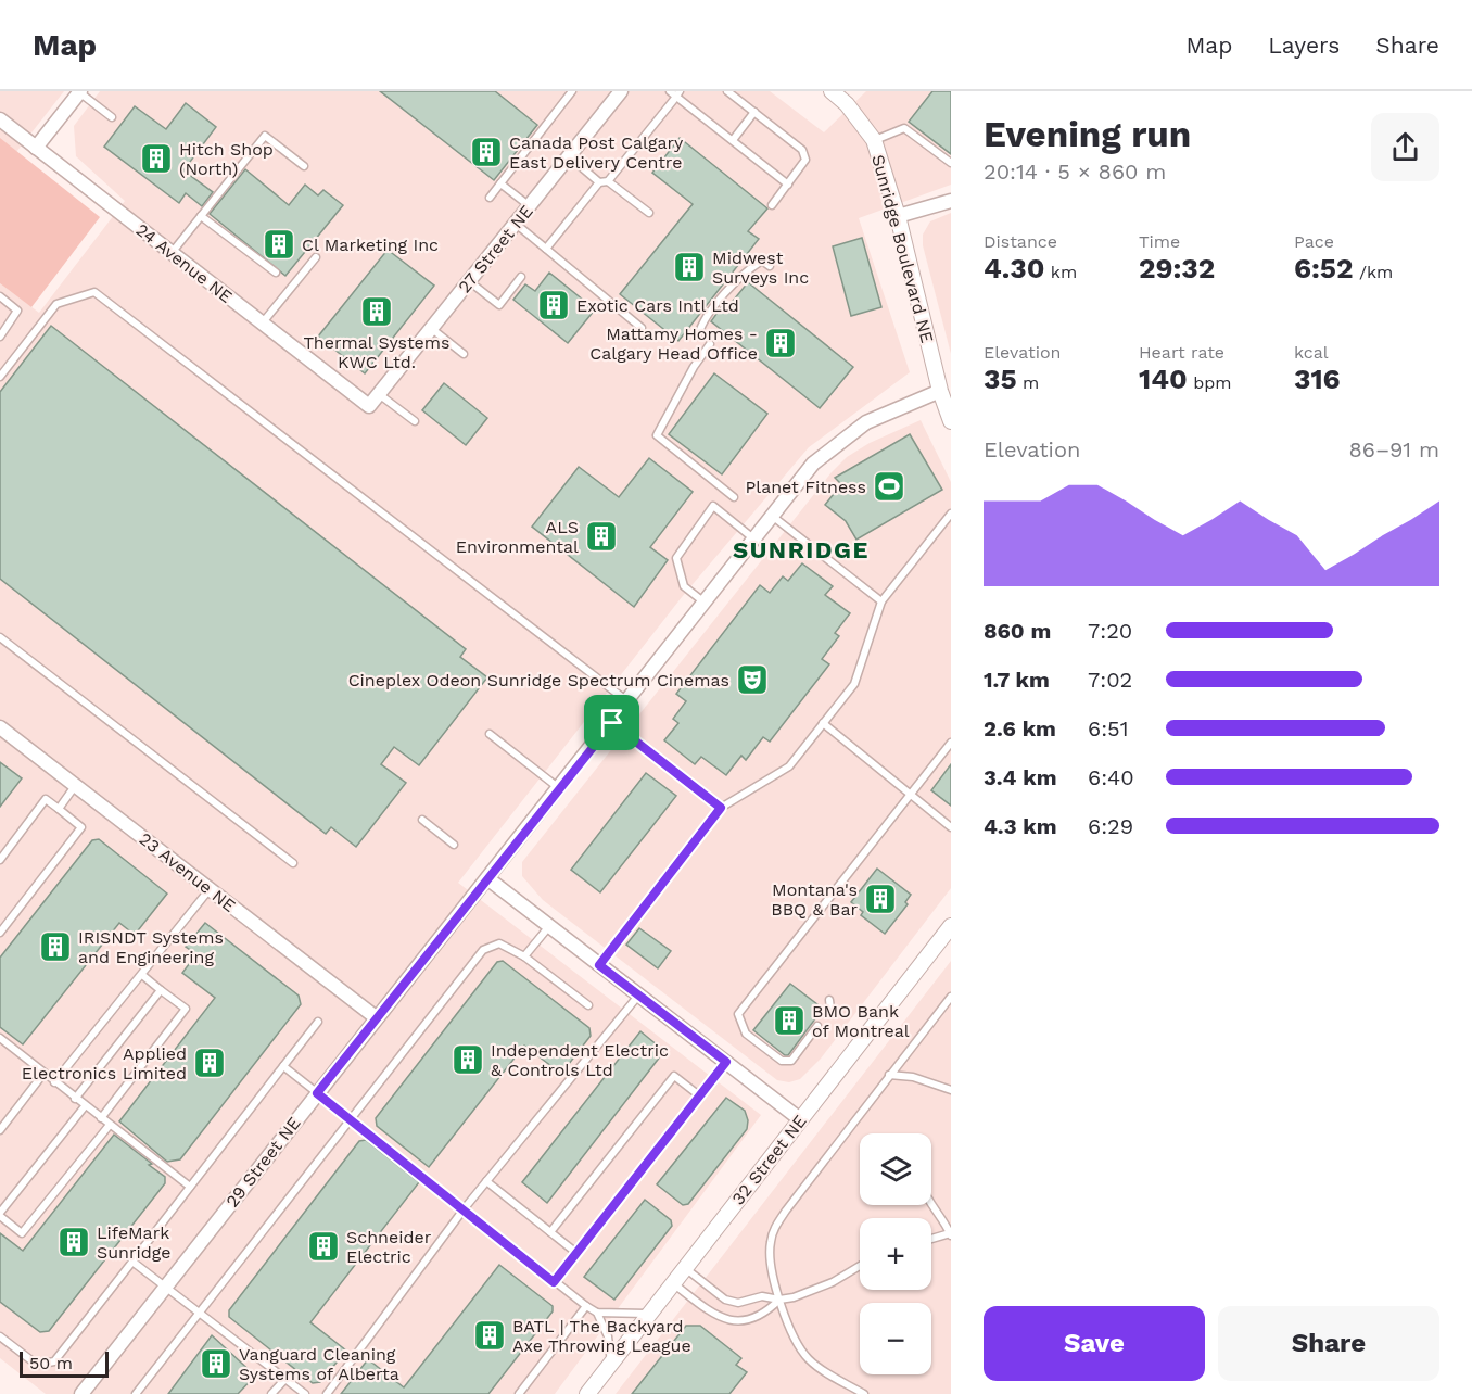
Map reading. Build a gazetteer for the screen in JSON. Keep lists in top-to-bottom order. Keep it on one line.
{"streets":{"street":["27 Street NE","Sunridge Boulevard NE","24 Avenue NE","23 Avenue NE","32 Street NE","29 Street NE"]},"crossings":[["27 Street NE","24 Avenue NE"],["Sunridge Boulevard NE","29 Street NE"],["23 Avenue NE","29 Street NE"]],"districts":["SUNRIDGE"],"places":{"building":["Canada Post Calgary East Delivery Centre","Hitch Shop (North)","Cl Marketing Inc","Midwest Surveys Inc","Exotic Cars Intl Ltd","Thermal Systems KWC Ltd.","Mattamy Homes - Calgary Head Office","ALS Environmental","Montana's BBQ & Bar","IRISNDT Systems and Engineering","BMO Bank of Montreal","Independent Electric & Controls Ltd","Applied Electronics Limited","LifeMark Sunridge","Schneider Electric","BATL | The Backyard Axe Throwing League","Vanguard Cleaning Systems of Alberta"],"sports":["Planet Fitness"],"theatre":["Cineplex Odeon Sunridge Spectrum Cinemas"]},"scale_bar":"50 m","page":{"header":"Map","nav":["Map","Layers","Share"],"heading":["Evening run","20:14 · 5 × 860 m"],"stats":[["Distance","4.30 km"],["Time","29:32"],["Pace","6:52 /km"],["Elevation","35 m"],["Heart rate","140 bpm"],["kcal","316"]],"chart":["Elevation","86–91 m"],"list":[{"name":"860 m","note":"7:20"},{"name":"1.7 km","note":"7:02"},{"name":"2.6 km","note":"6:51"},{"name":"3.4 km","note":"6:40"},{"name":"4.3 km","note":"6:29"}],"map_buttons":["+","−"],"buttons":["Save","Share"],"scale":"50 m"}}
